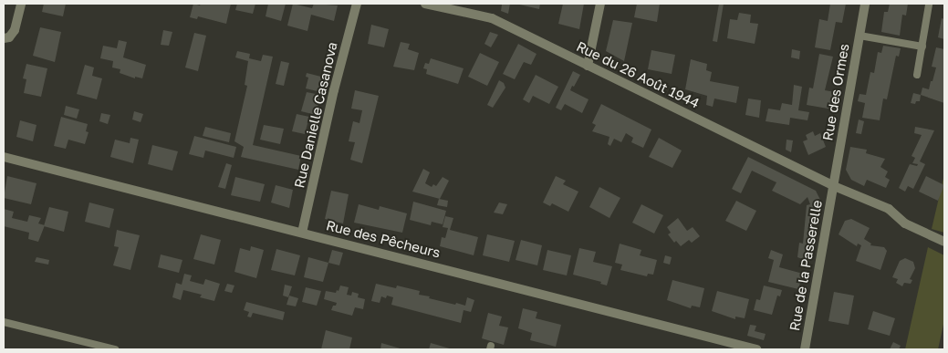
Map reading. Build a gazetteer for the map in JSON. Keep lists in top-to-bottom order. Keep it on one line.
{"streets":{"street":["Rue du 26 Août 1944","Rue des Ormes","Rue Danielle Casanova","Rue des Pêcheurs","Rue de la Passerelle"]},"crossings":[["Rue du 26 Août 1944","Rue des Ormes"],["Rue du 26 Août 1944","Rue de la Passerelle"],["Rue des Ormes","Rue de la Passerelle"],["Rue Danielle Casanova","Rue des Pêcheurs"]]}
